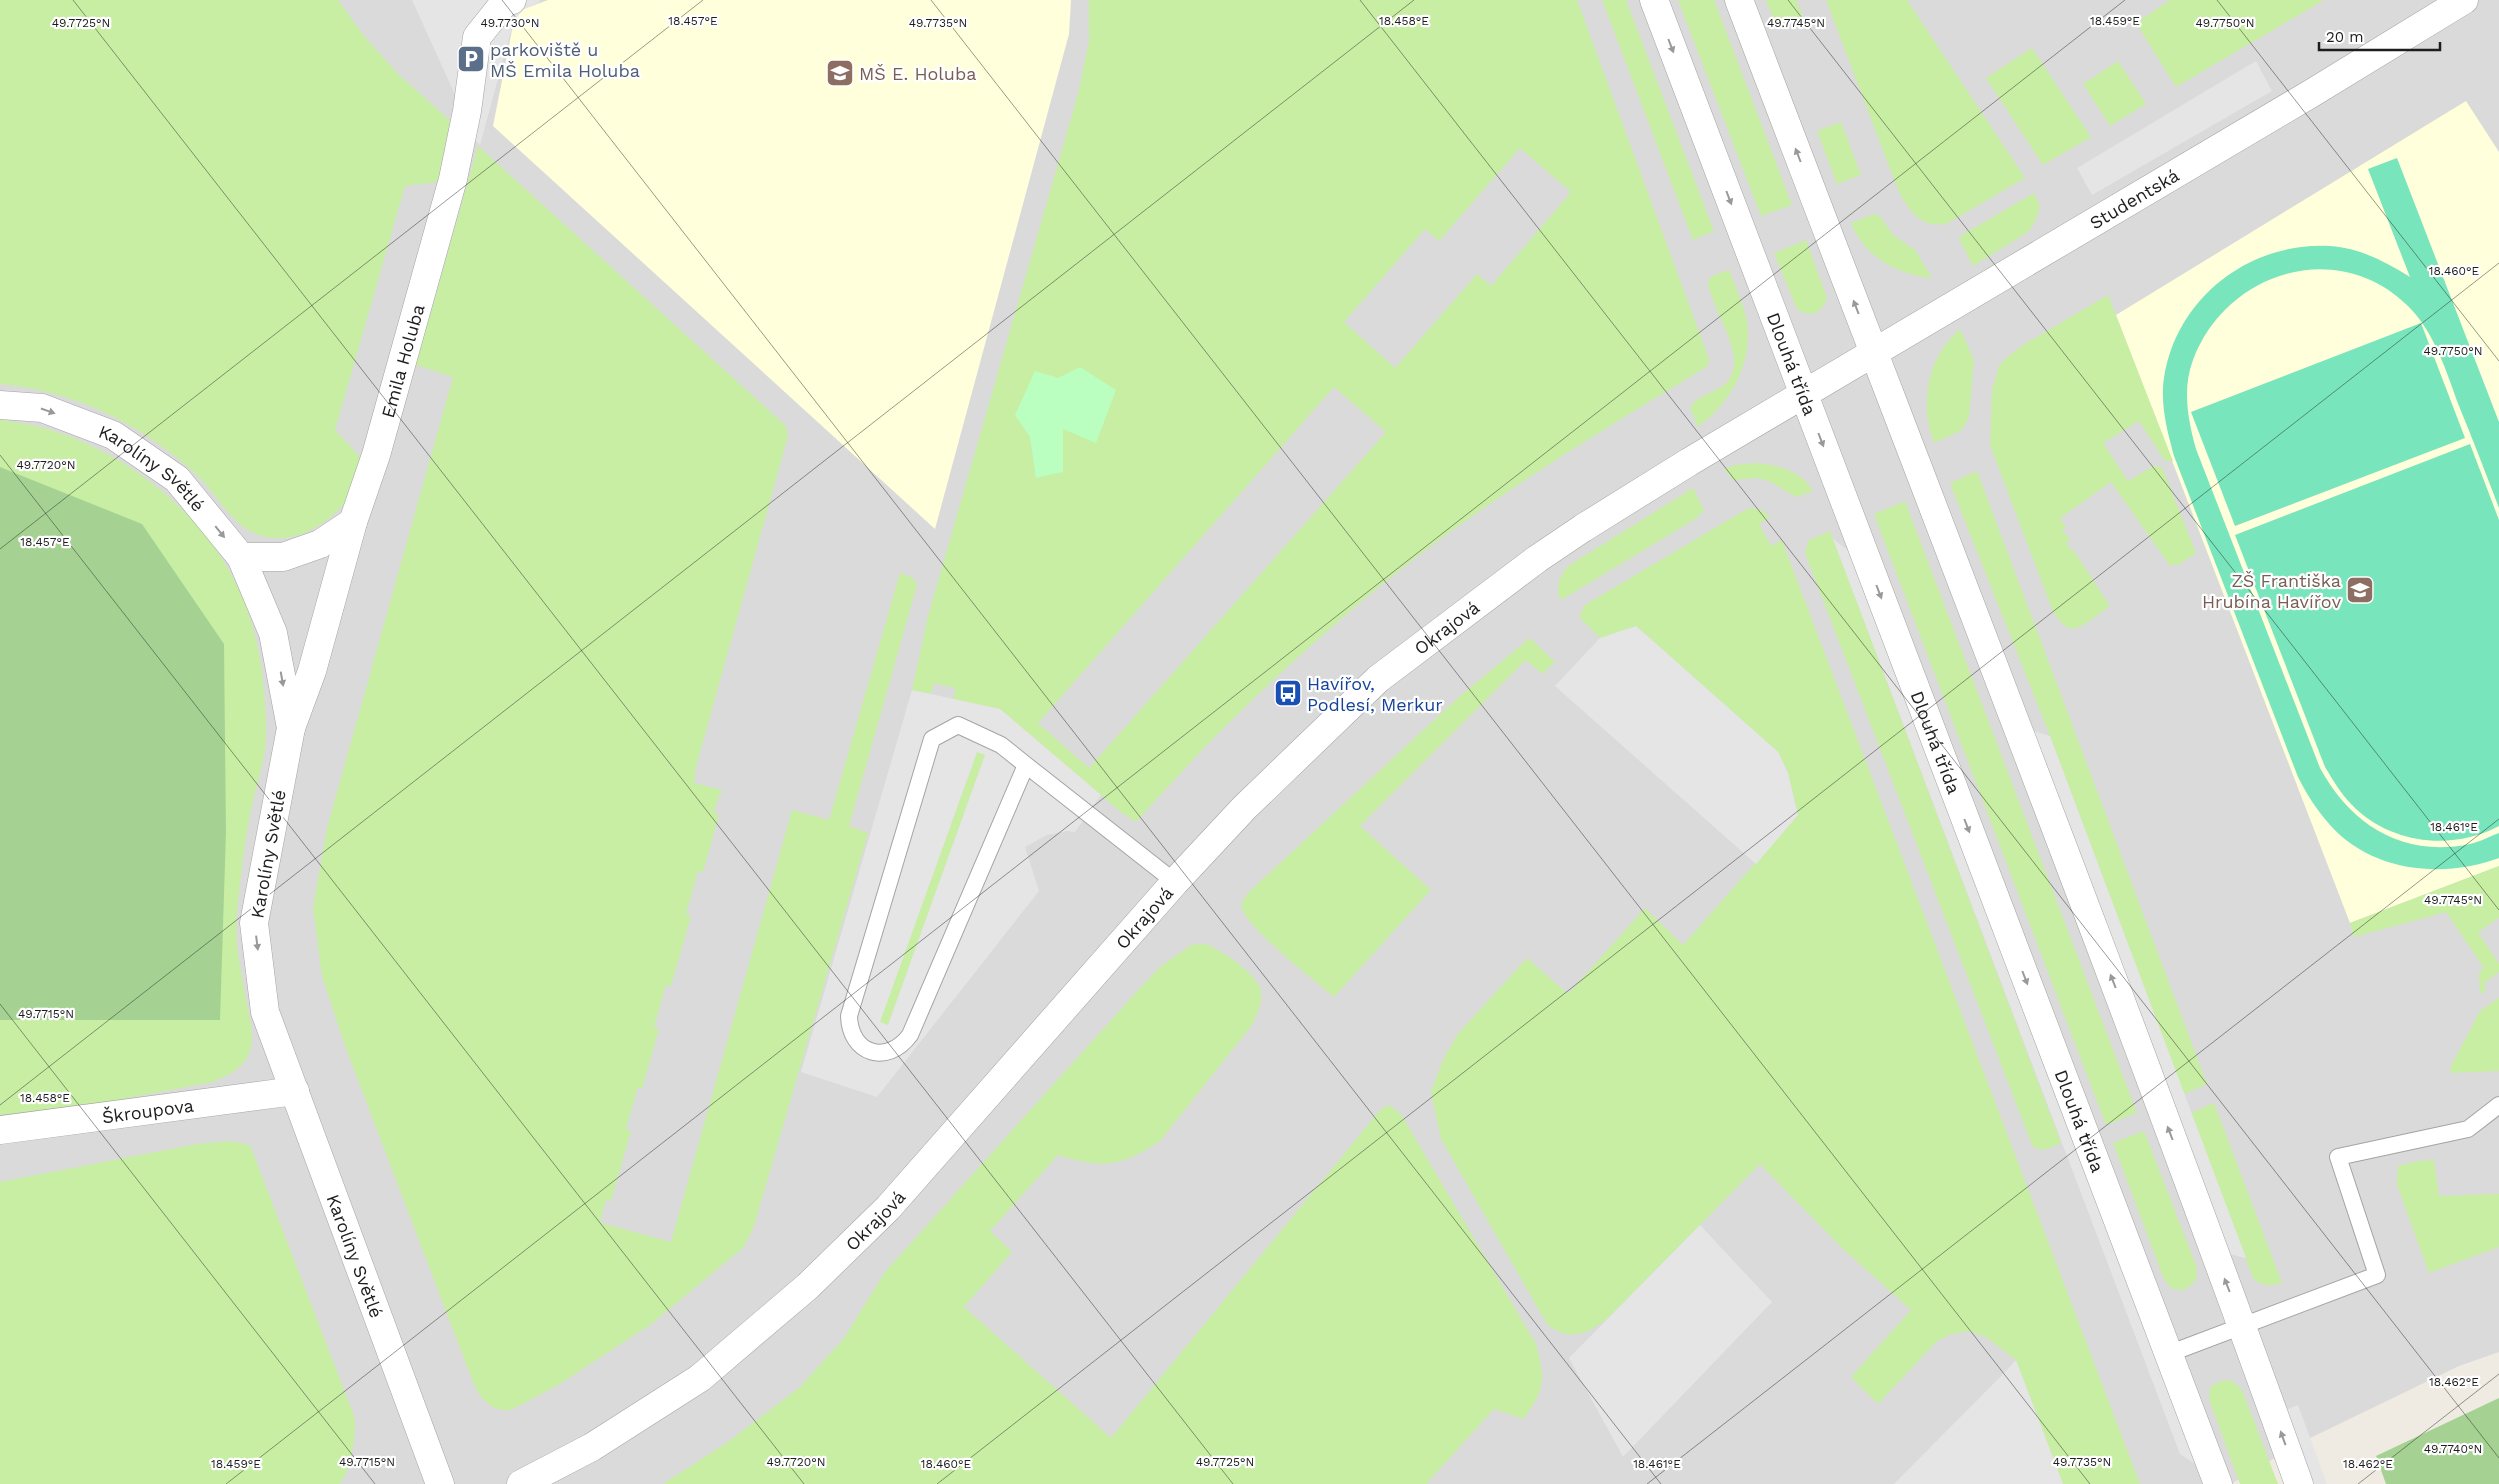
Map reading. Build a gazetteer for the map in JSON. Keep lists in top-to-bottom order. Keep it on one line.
{"streets":{"street":["Studentská","Emila Holuba","Dlouhá třída","Karolíny Světlé","Okrajová","Škroupova"]},"crossings":[["Studentská","Dlouhá třída"],["Studentská","Okrajová"],["Emila Holuba","Karolíny Světlé"],["Dlouhá třída","Okrajová"],["Karolíny Světlé","Škroupova"]],"one_way":["Karolíny Světlé"],"places":{"parking":["parkoviště u MŠ Emila Holuba"],"school or university":["MŠ E. Holuba","ZŠ Františka Hrubína Havířov"],"bus stop":["Havířov, Podlesí, Merkur"]},"scale_bar":"20 m","coordinates":["18.457°E","18.458°E","18.459°E","49.7725°N","49.7730°N","49.7745°N","49.7750°N","49.7735°N","18.460°E","49.7720°N","18.461°E","49.7715°N","18.462°E","49.7740°N"]}
